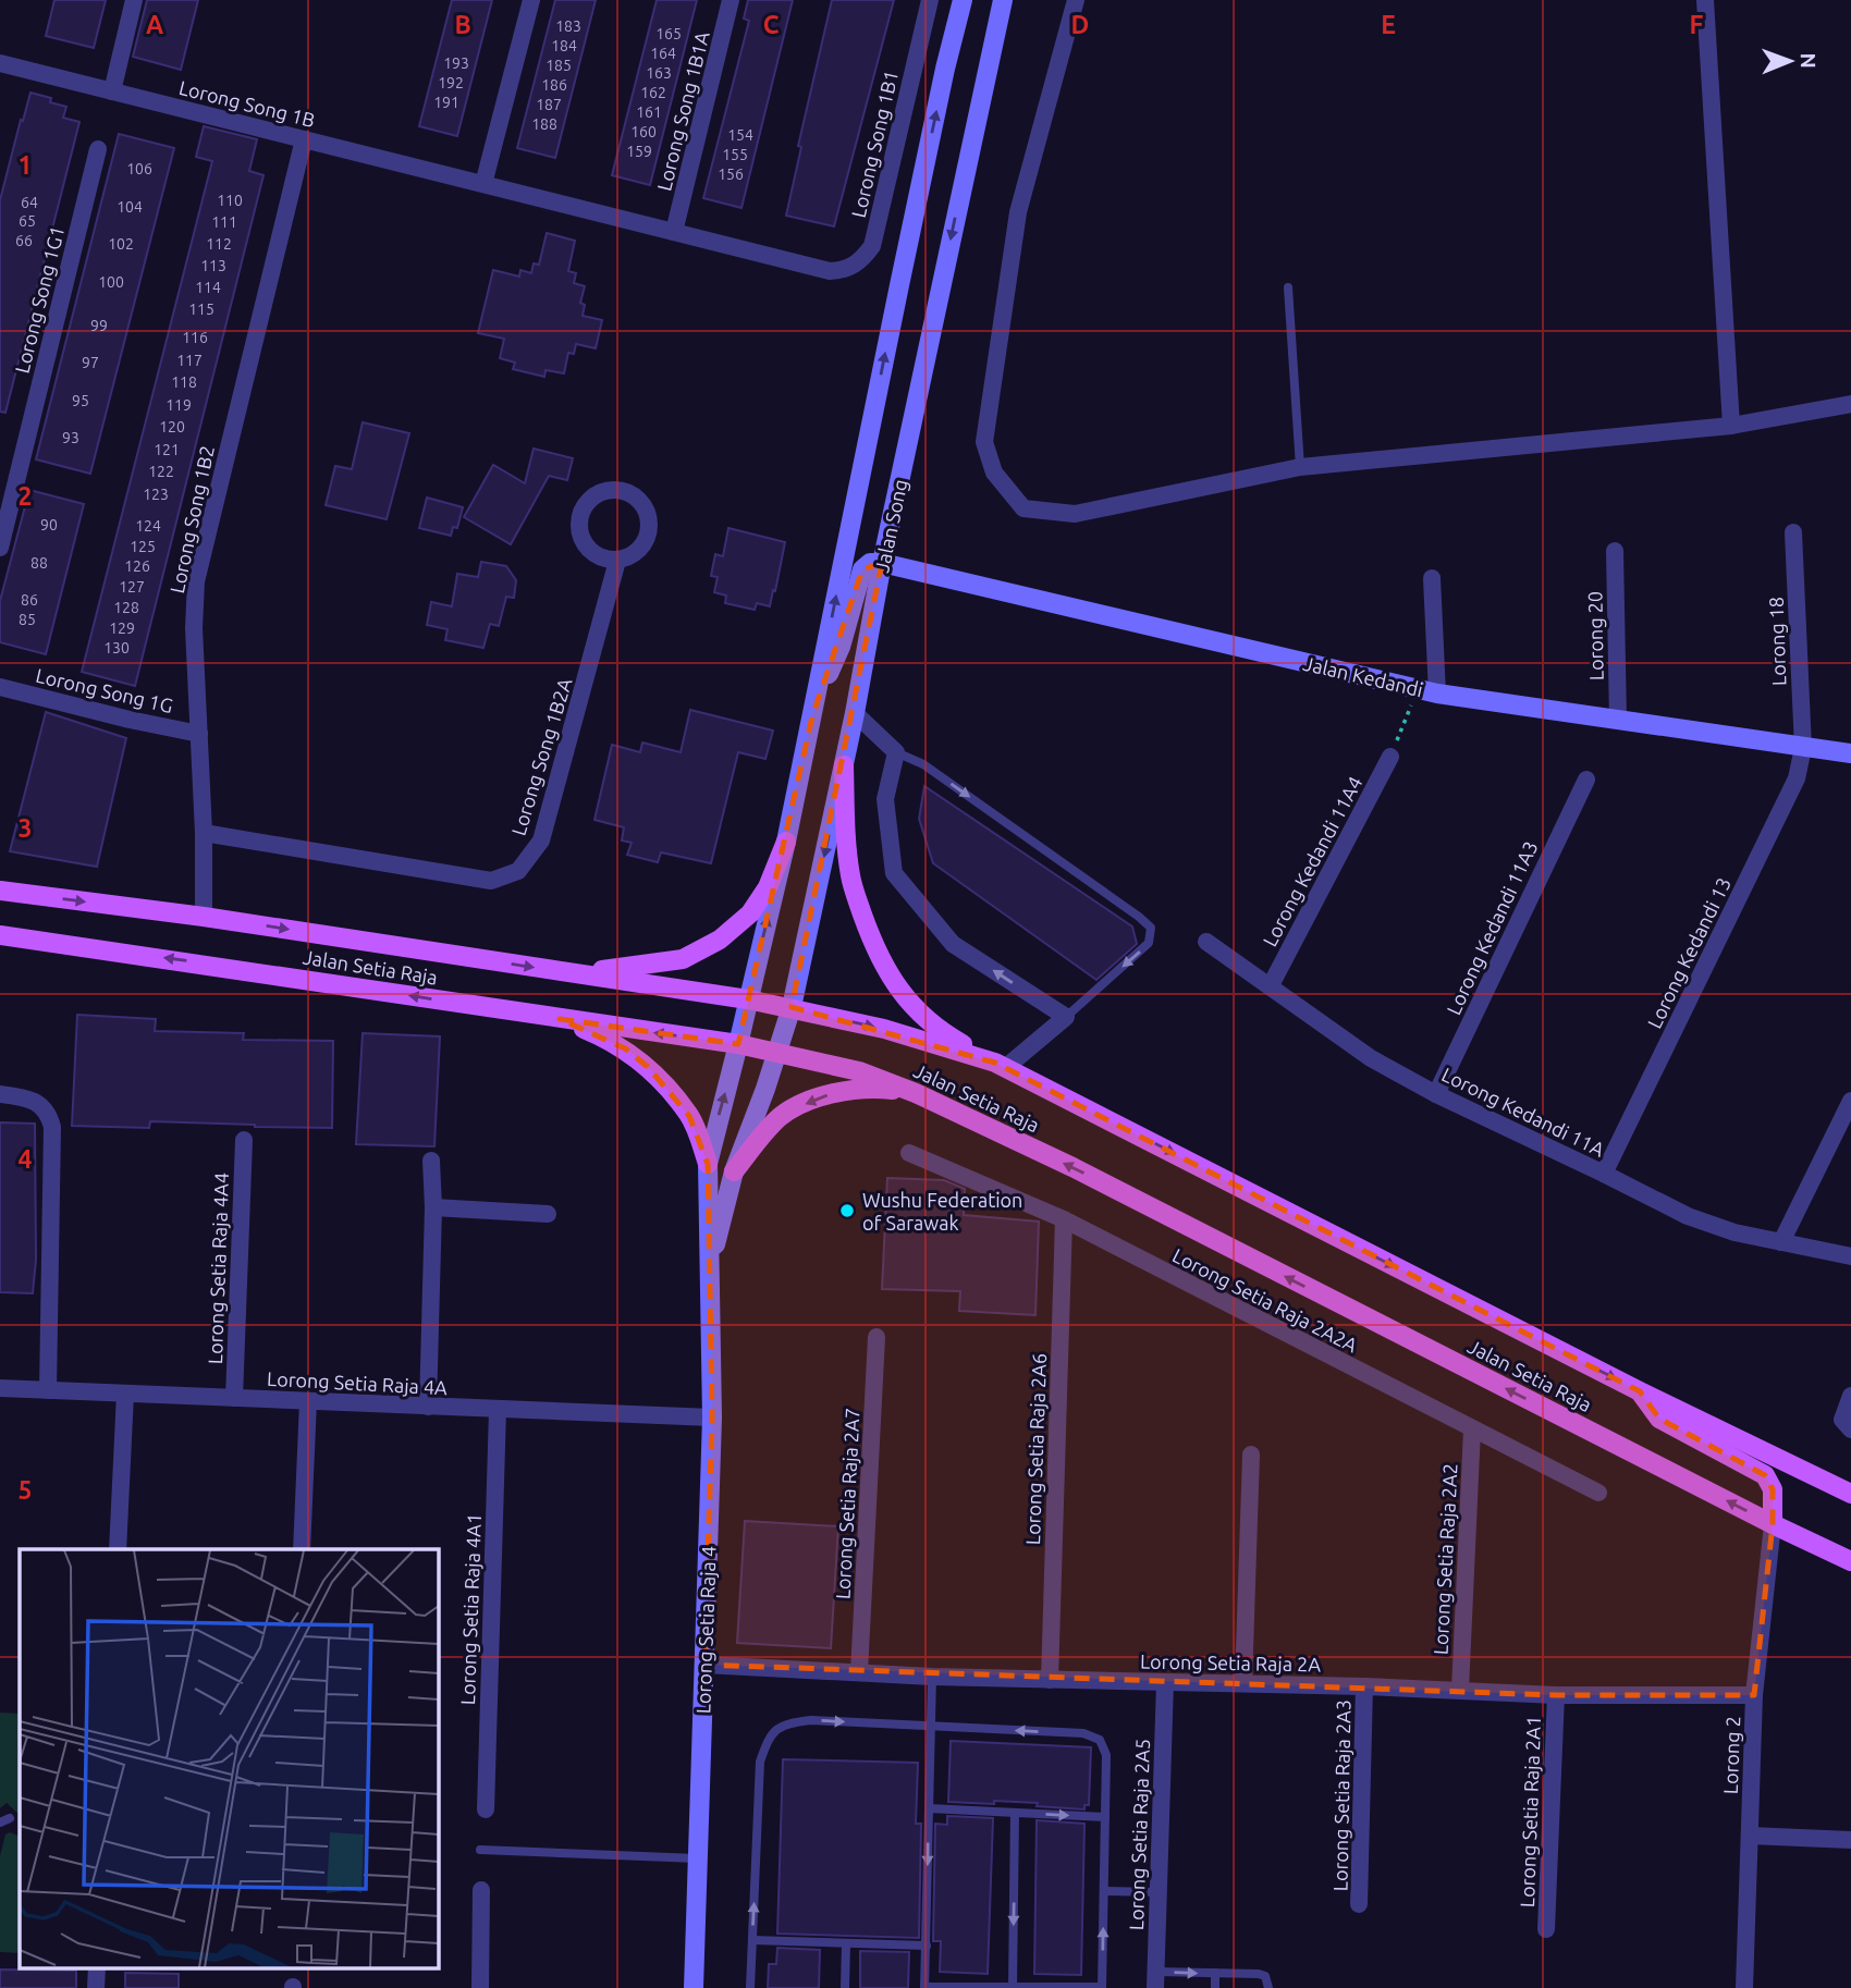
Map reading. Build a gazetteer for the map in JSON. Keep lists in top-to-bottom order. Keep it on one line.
{"streets":{"main road":["Jalan Song","Jalan Kedandi","Jalan Setia Raja","Lorong Setia Raja 4"],"street":["Lorong Song 1B","Lorong Song 1B1A","Lorong Song 1B1","Lorong Song 1G1","Lorong Song 1B2","Lorong 20","Lorong 18","Lorong Song 1G","Lorong Song 1B2A","Lorong Kedandi 11A4","Lorong Kedandi 11A3","Lorong Kedandi 13","Lorong Kedandi 11A","Lorong Setia Raja 4A4","Lorong Setia Raja 2A2A","Lorong Setia Raja 4A","Lorong Setia Raja 2A6","Lorong Setia Raja 2A7","Lorong Setia Raja 2A2","Lorong Setia Raja 4A1","Lorong Setia Raja 2A","Lorong 2","Lorong Setia Raja 2A3","Lorong Setia Raja 2A1","Lorong Setia Raja 2A5"]},"crossings":[["Lorong Song 1B","Lorong Song 1B1A"],["Lorong Song 1B","Lorong Song 1B1"],["Lorong Song 1B","Lorong Song 1B2"],["Lorong Song 1B2","Lorong Song 1G"],["Lorong Song 1B2","Lorong Song 1B2A"],["Lorong Song 1B2","Jalan Setia Raja"],["Jalan Song","Jalan Kedandi"],["Jalan Song","Jalan Setia Raja"],["Jalan Song","Lorong Setia Raja 4"],["Lorong 20","Jalan Kedandi"],["Lorong 18","Jalan Kedandi"],["Lorong 18","Lorong Kedandi 13"],["Jalan Kedandi","Lorong Kedandi 13"],["Lorong Kedandi 11A4","Lorong Kedandi 11A"],["Lorong Kedandi 11A3","Lorong Kedandi 11A"],["Lorong Kedandi 13","Lorong Kedandi 11A"],["Jalan Setia Raja","Lorong Setia Raja 4"],["Jalan Setia Raja","Lorong 2"],["Lorong Setia Raja 4A4","Lorong Setia Raja 4A"],["Lorong Setia Raja 2A2A","Lorong Setia Raja 2A6"],["Lorong Setia Raja 2A2A","Lorong Setia Raja 2A2"],["Lorong Setia Raja 4A","Lorong Setia Raja 4A1"],["Lorong Setia Raja 4A","Lorong Setia Raja 4"],["Lorong Setia Raja 2A6","Lorong Setia Raja 2A"],["Lorong Setia Raja 2A7","Lorong Setia Raja 2A"],["Lorong Setia Raja 2A2","Lorong Setia Raja 2A"],["Lorong Setia Raja 4","Lorong Setia Raja 2A"],["Lorong Setia Raja 2A","Lorong 2"],["Lorong Setia Raja 2A","Lorong Setia Raja 2A3"],["Lorong Setia Raja 2A","Lorong Setia Raja 2A1"],["Lorong Setia Raja 2A","Lorong Setia Raja 2A5"]],"places":["Wushu Federation of Sarawak"],"house_numbers":["183","165","184","164","193","185","163","192","186","162","191","187","161","188","160","154","159","155","106","156","110","64","104","65","111","66","102","112","113","100","114","115","99","116","117","97","118","95","119","120","93","121","122","123","90","124","125","88","126","127","86","128","85","129","130"],"north":"right","grid":{"columns":["A","B","C","D","E","F"],"rows":["1","2","3","4","5"]}}
